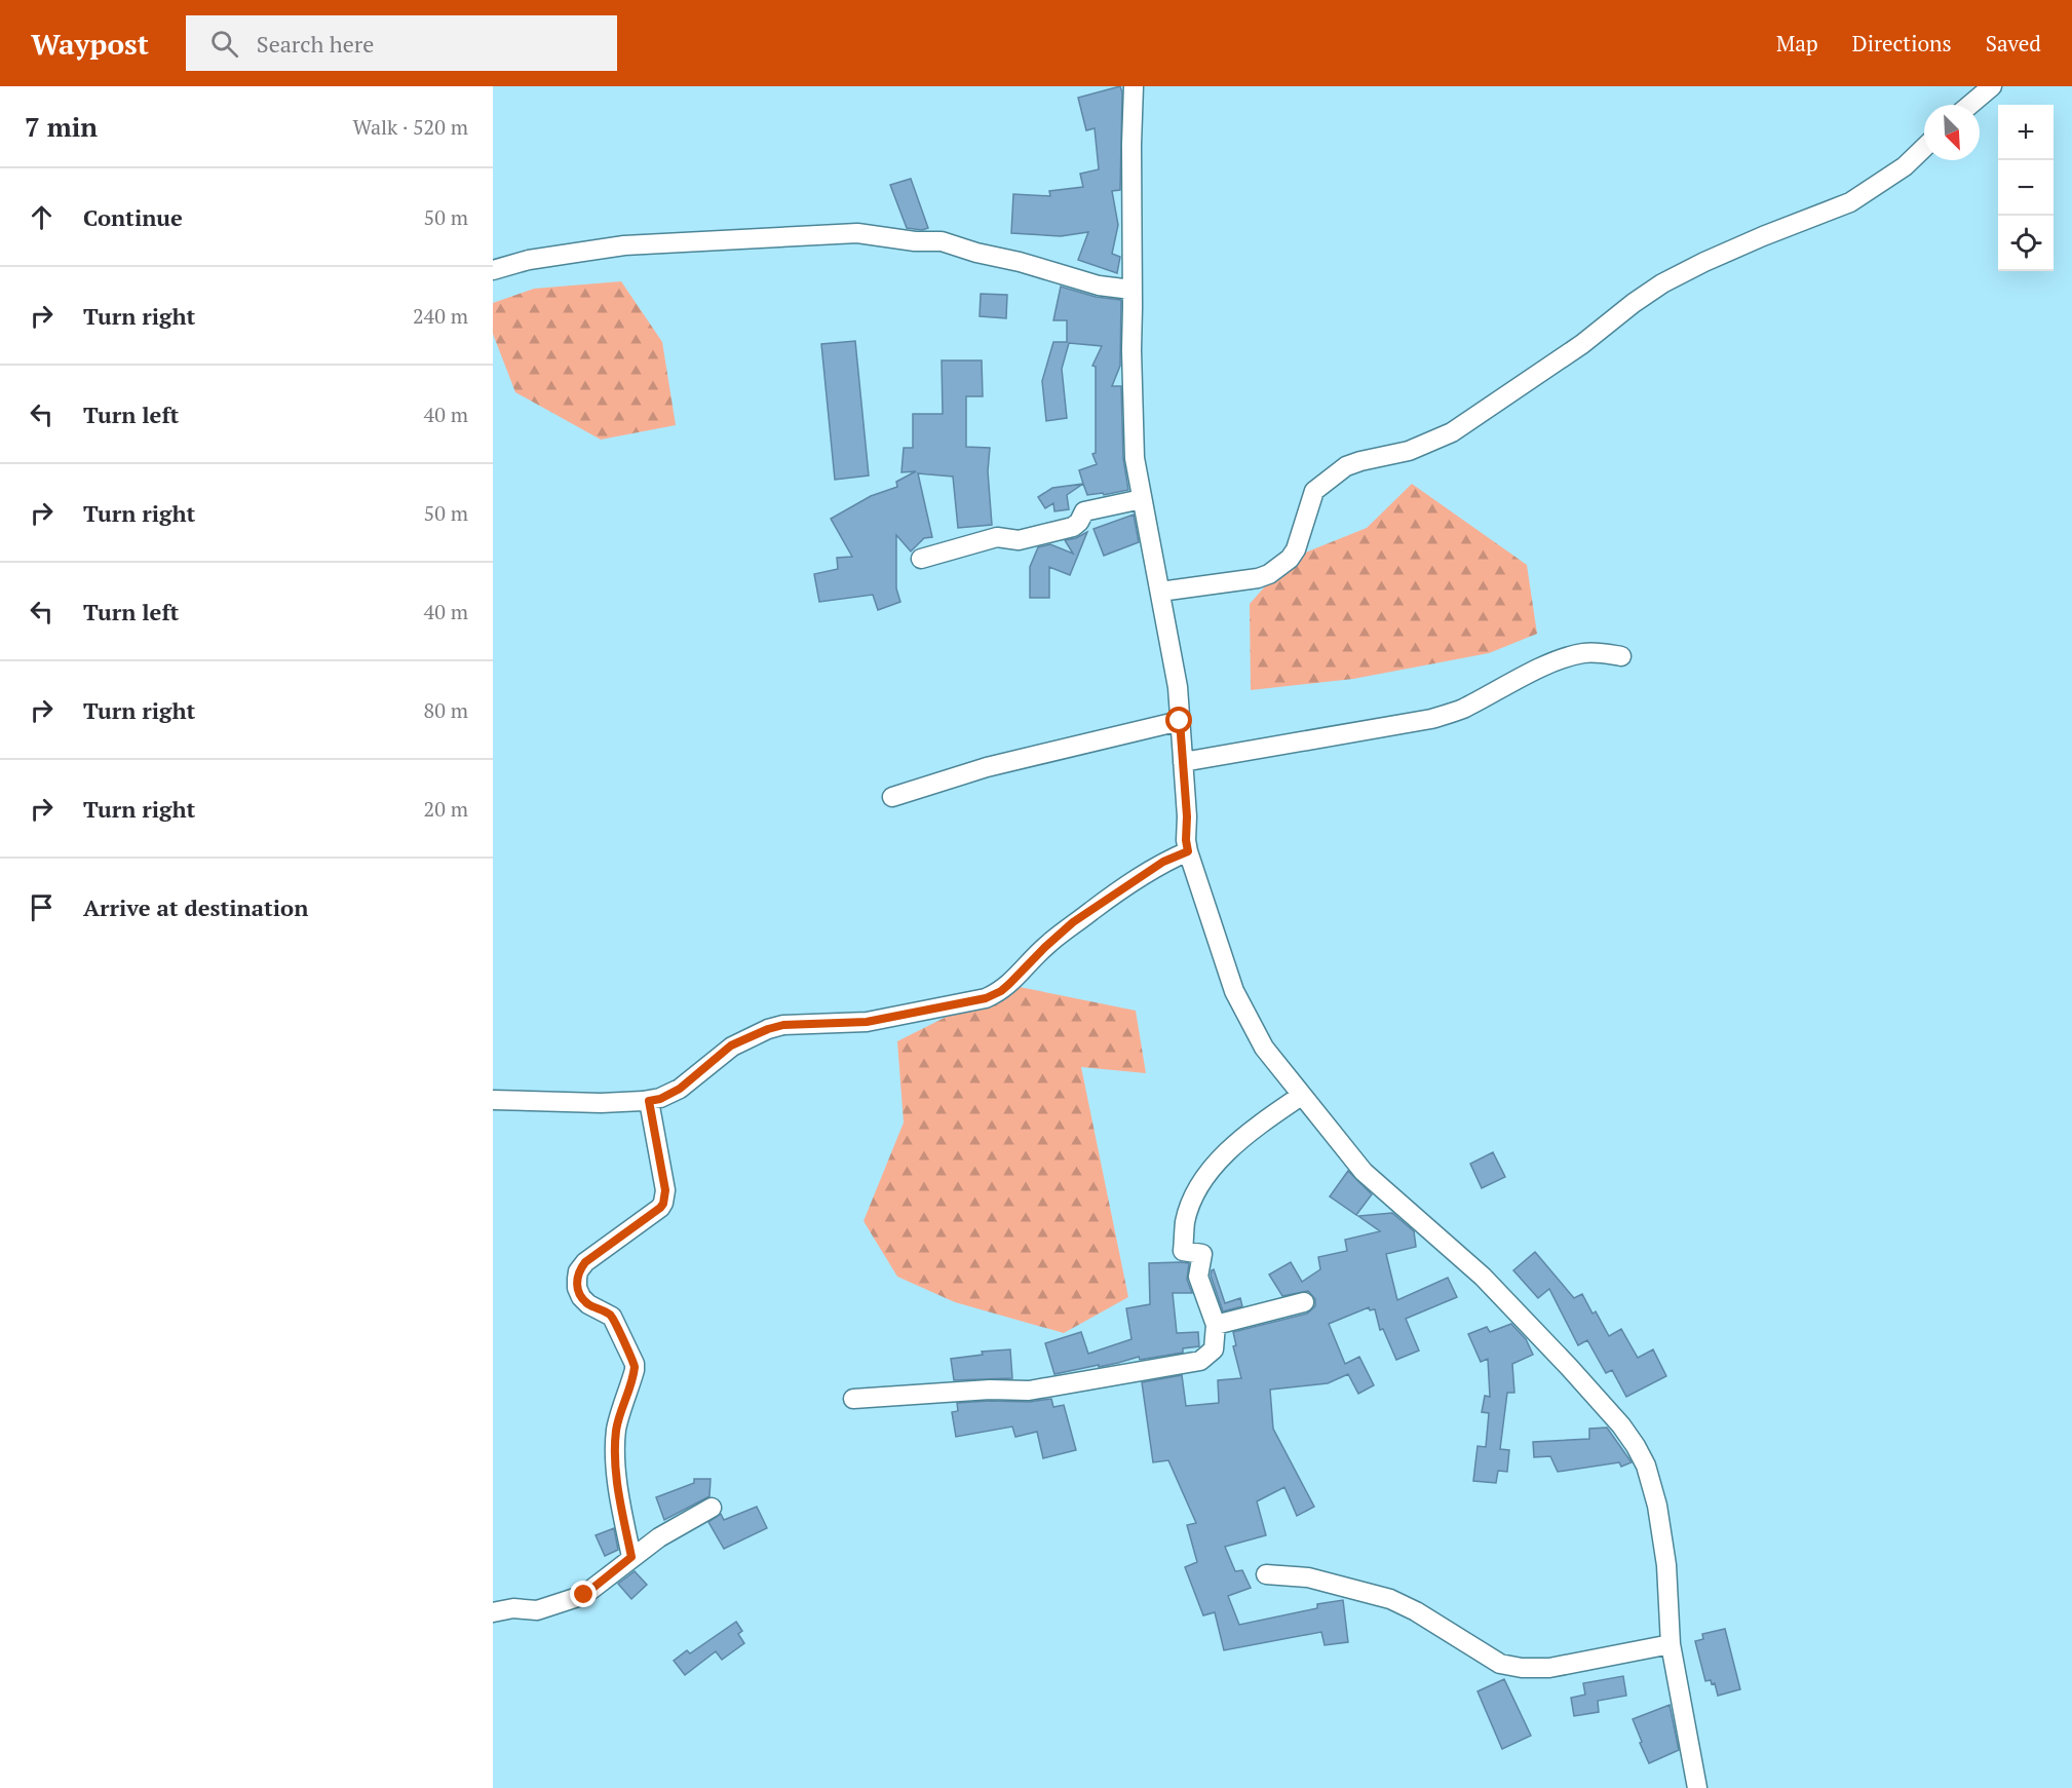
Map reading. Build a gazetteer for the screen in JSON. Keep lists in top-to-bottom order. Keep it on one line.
{"north":"bottom right","page":{"header":"Waypost","search":"Search here","nav":["Map","Directions","Saved"],"heading":["7 min","Walk · 520 m"],"map_buttons":["+","−"],"list":[["Continue","50 m"],["Turn right","240 m"],["Turn left","40 m"],["Turn right","50 m"],["Turn left","40 m"],["Turn right","80 m"],["Turn right","20 m"],"Arrive at destination"]}}
